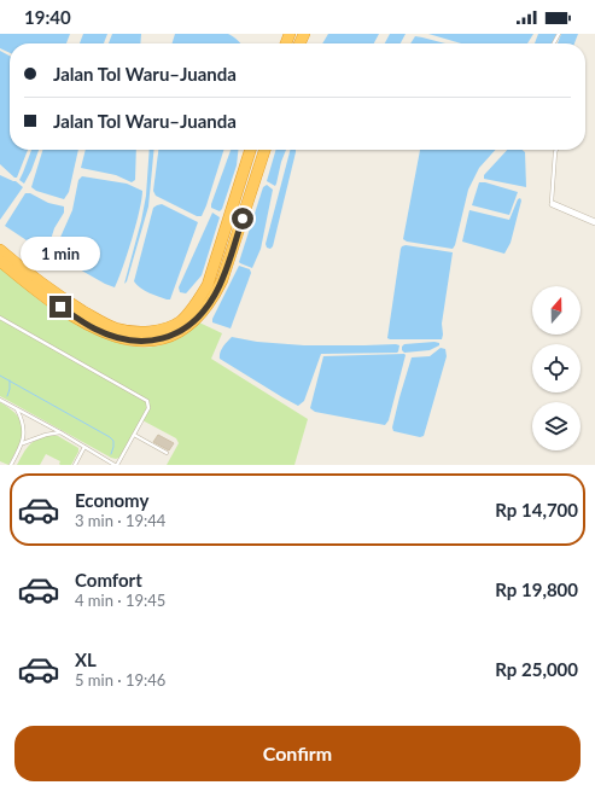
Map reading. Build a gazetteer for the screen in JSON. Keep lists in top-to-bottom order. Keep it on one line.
{"north":"top","page":{"status":"19:40","banner":["Jalan Tol Waru–Juanda","Jalan Tol Waru–Juanda"],"bubble":"1 min","list":[{"name":"Economy","note":"3 min · 19:44","value":"Rp 14,700"},{"name":"Comfort","note":"4 min · 19:45","value":"Rp 19,800"},{"name":"XL","note":"5 min · 19:46","value":"Rp 25,000"}],"buttons":"Confirm"}}
